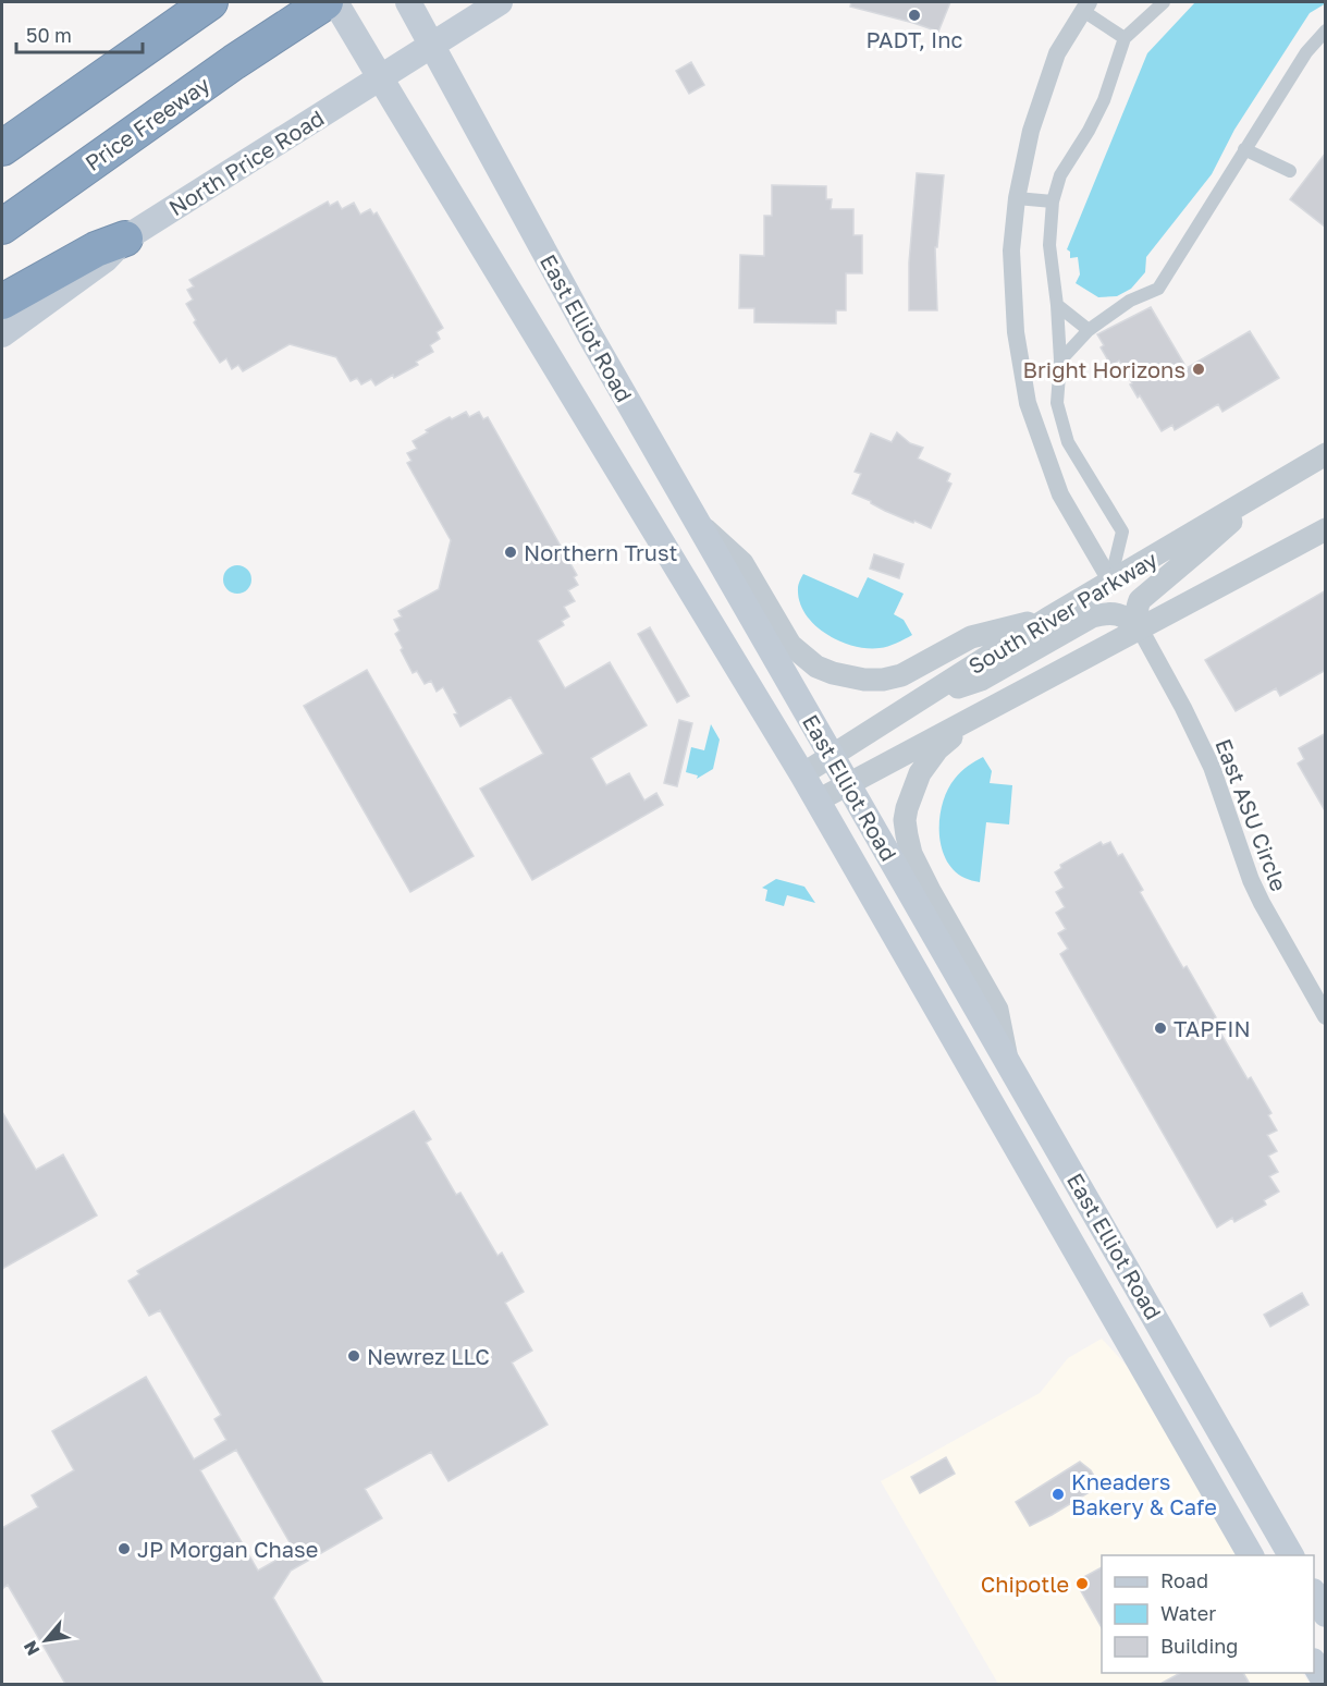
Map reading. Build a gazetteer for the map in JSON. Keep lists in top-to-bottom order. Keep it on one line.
{"streets":{"highway":["Price Freeway"],"main road":["North Price Road","East Elliot Road"],"street":["South River Parkway","East ASU Circle"]},"crossings":[["North Price Road","East Elliot Road"],["East Elliot Road","South River Parkway"]],"places":["PADT, Inc","Bright Horizons","Northern Trust","TAPFIN","Newrez LLC","Kneaders Bakery & Cafe","JP Morgan Chase","Chipotle"],"legend":["Road","Water","Building"],"scale_bar":"50 m","north":"bottom left"}
